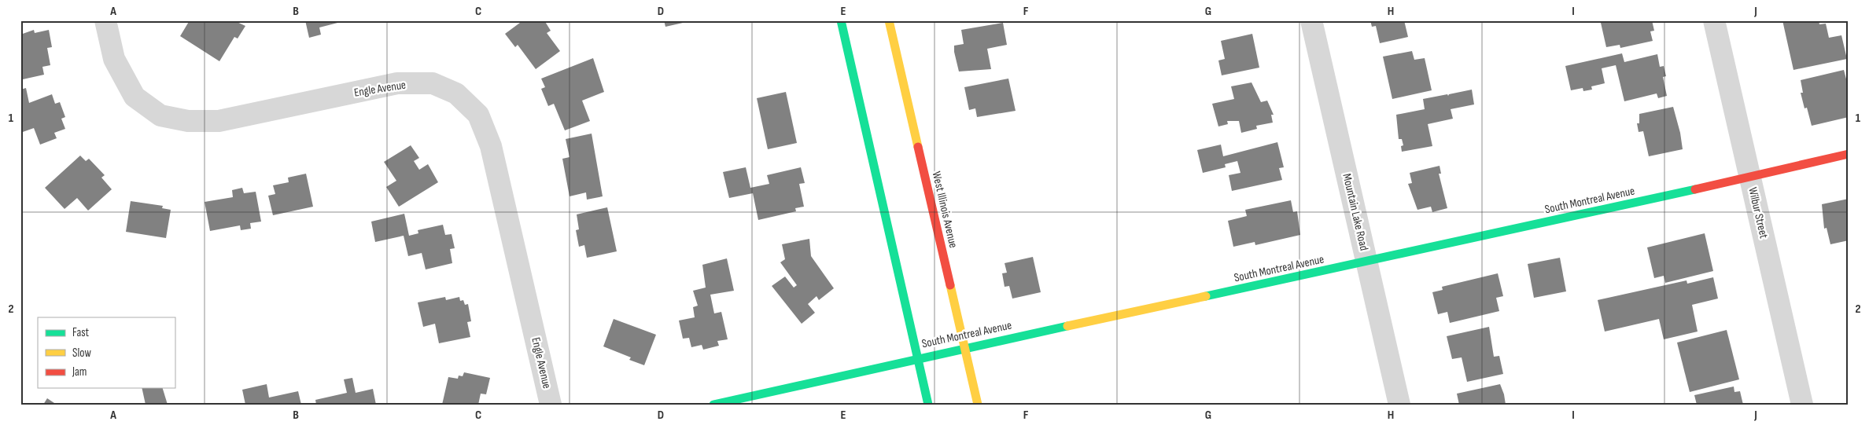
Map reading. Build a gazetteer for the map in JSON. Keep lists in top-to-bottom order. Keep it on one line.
{"streets":{"street":["Engle Avenue","South Montreal Avenue","West Illinois Avenue","Mountain Lake Road","Wilbur Street"]},"crossings":[["South Montreal Avenue","West Illinois Avenue"],["South Montreal Avenue","Mountain Lake Road"],["South Montreal Avenue","Wilbur Street"]],"legend":["Fast","Slow","Jam"],"grid":{"columns":["A","B","C","D","E","F","G","H","I","J"],"rows":["1","2"]}}
